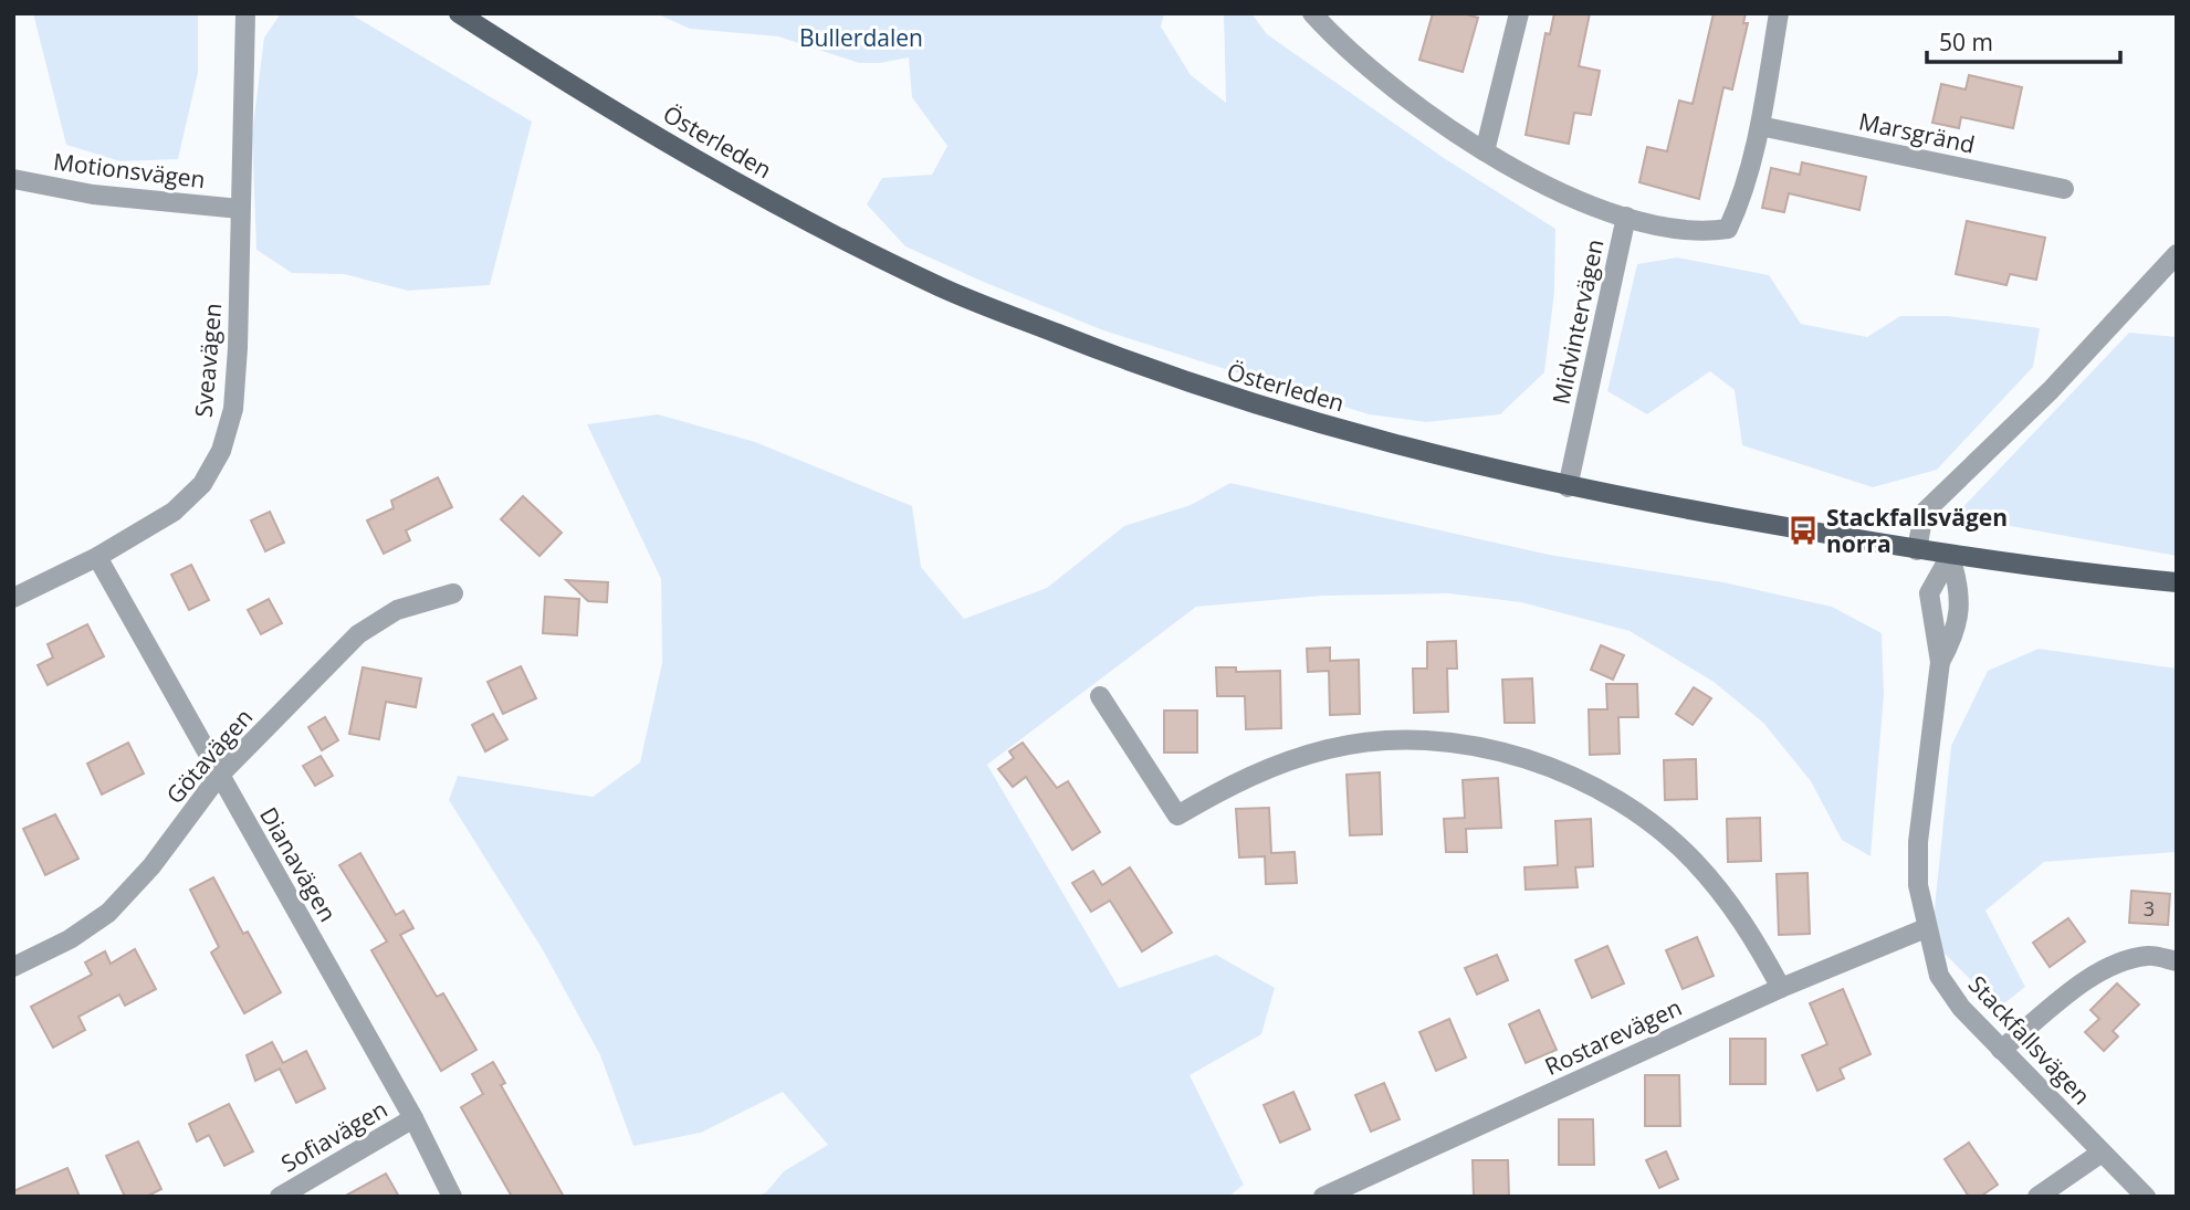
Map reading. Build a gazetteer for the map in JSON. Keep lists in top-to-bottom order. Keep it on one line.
{"streets":{"main road":["Österleden"],"street":["Marsgränd","Motionsvägen","Midvintervägen","Sveavägen","Götavägen","Dianavägen","Rostarevägen","Stackfallsvägen","Sofiavägen"]},"crossings":[["Österleden","Midvintervägen"],["Österleden","Stackfallsvägen"],["Motionsvägen","Sveavägen"],["Sveavägen","Dianavägen"],["Götavägen","Dianavägen"],["Dianavägen","Sofiavägen"],["Rostarevägen","Stackfallsvägen"]],"parks":["Bullerdalen"],"places":{"bus stop":["Stackfallsvägen norra"]},"house_numbers":["3"],"scale_bar":"50 m"}
